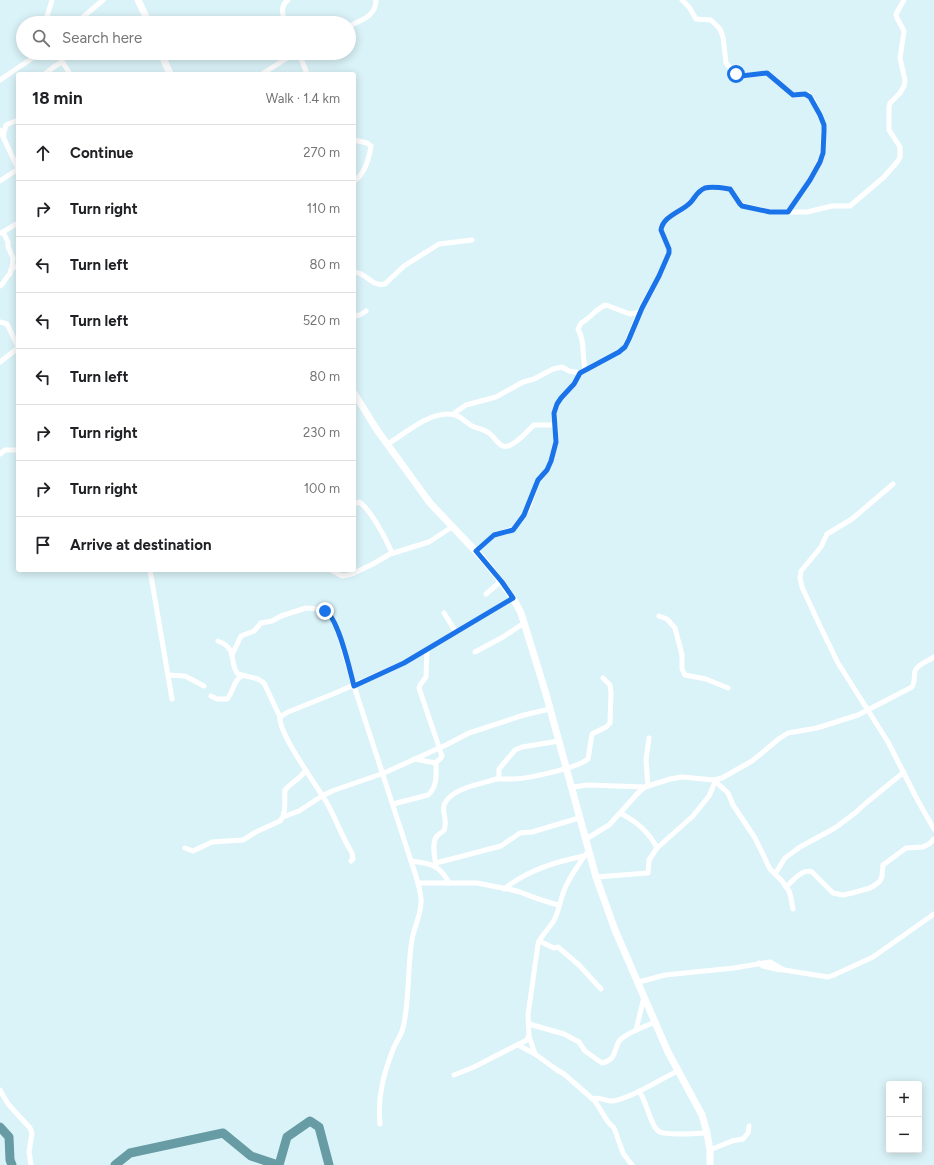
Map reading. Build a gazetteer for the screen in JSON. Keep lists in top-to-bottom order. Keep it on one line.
{"page":{"search":"Search here","heading":["18 min","Walk · 1.4 km"],"list":[["Continue","270 m"],["Turn right","110 m"],["Turn left","80 m"],["Turn left","520 m"],["Turn left","80 m"],["Turn right","230 m"],["Turn right","100 m"],"Arrive at destination"],"map_buttons":["+","−"]}}
